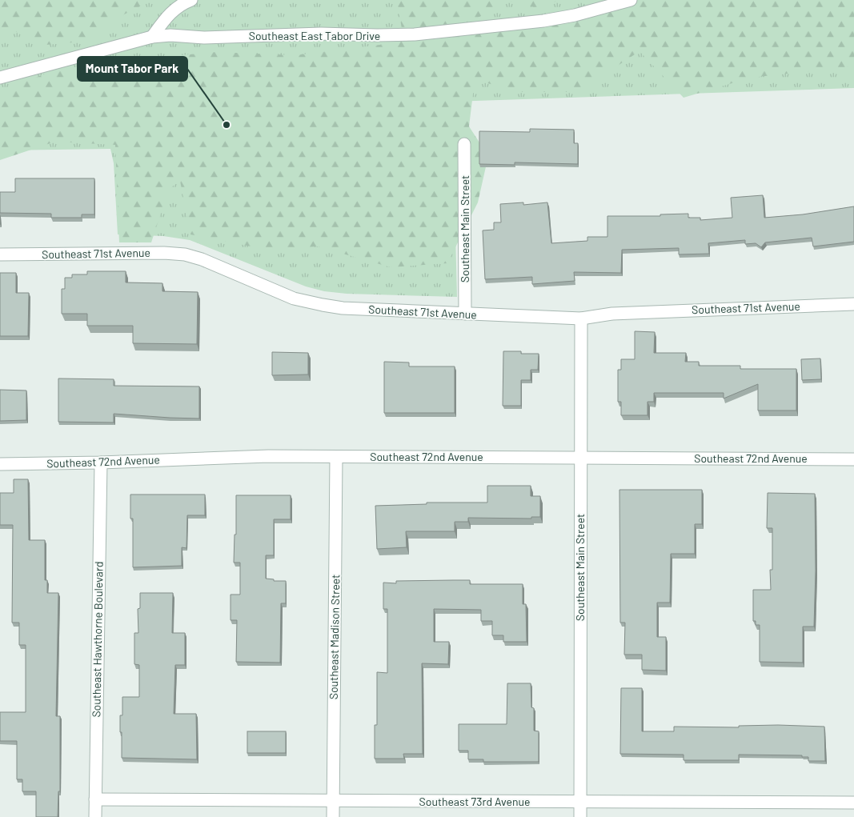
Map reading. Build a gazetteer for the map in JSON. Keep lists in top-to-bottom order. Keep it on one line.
{"streets":{"street":["Southeast East Tabor Drive","Southeast Main Street","Southeast 71st Avenue","Southeast 72nd Avenue","Southeast Madison Street","Southeast Hawthorne Boulevard","Southeast 73rd Avenue"]},"crossings":[["Southeast Main Street","Southeast 71st Avenue"],["Southeast Main Street","Southeast 72nd Avenue"],["Southeast Main Street","Southeast 73rd Avenue"],["Southeast 72nd Avenue","Southeast Madison Street"],["Southeast 72nd Avenue","Southeast Hawthorne Boulevard"],["Southeast Madison Street","Southeast 73rd Avenue"],["Southeast Hawthorne Boulevard","Southeast 73rd Avenue"]],"places":["Mount Tabor Park"]}
